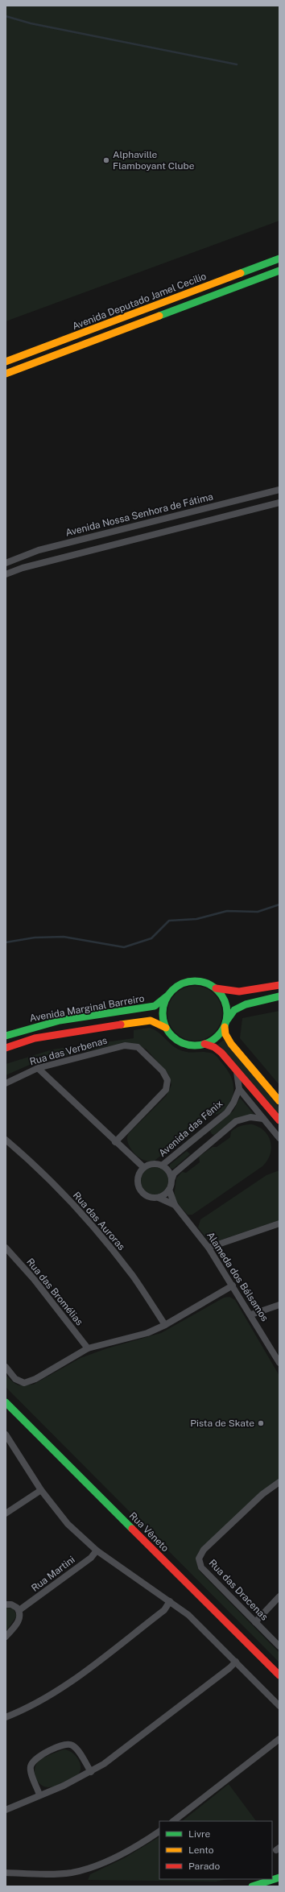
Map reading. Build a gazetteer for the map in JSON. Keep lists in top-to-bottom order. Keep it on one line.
{"streets":{"main road":["Avenida Deputado Jamel Cecilio","Avenida Marginal Barreiro","Rua Vêneto"],"street":["Avenida Nossa Senhora de Fátima","Rua das Verbenas","Avenida das Fênix","Rua das Auroras","Alameda dos Bálsamos","Rua das Bromélias","Rua Martini","Rua das Dracenas"]},"crossings":[["Avenida das Fênix","Alameda dos Bálsamos"]],"places":["Alphaville Flamboyant Clube","Pista de Skate"],"legend":["Livre","Lento","Parado"]}
